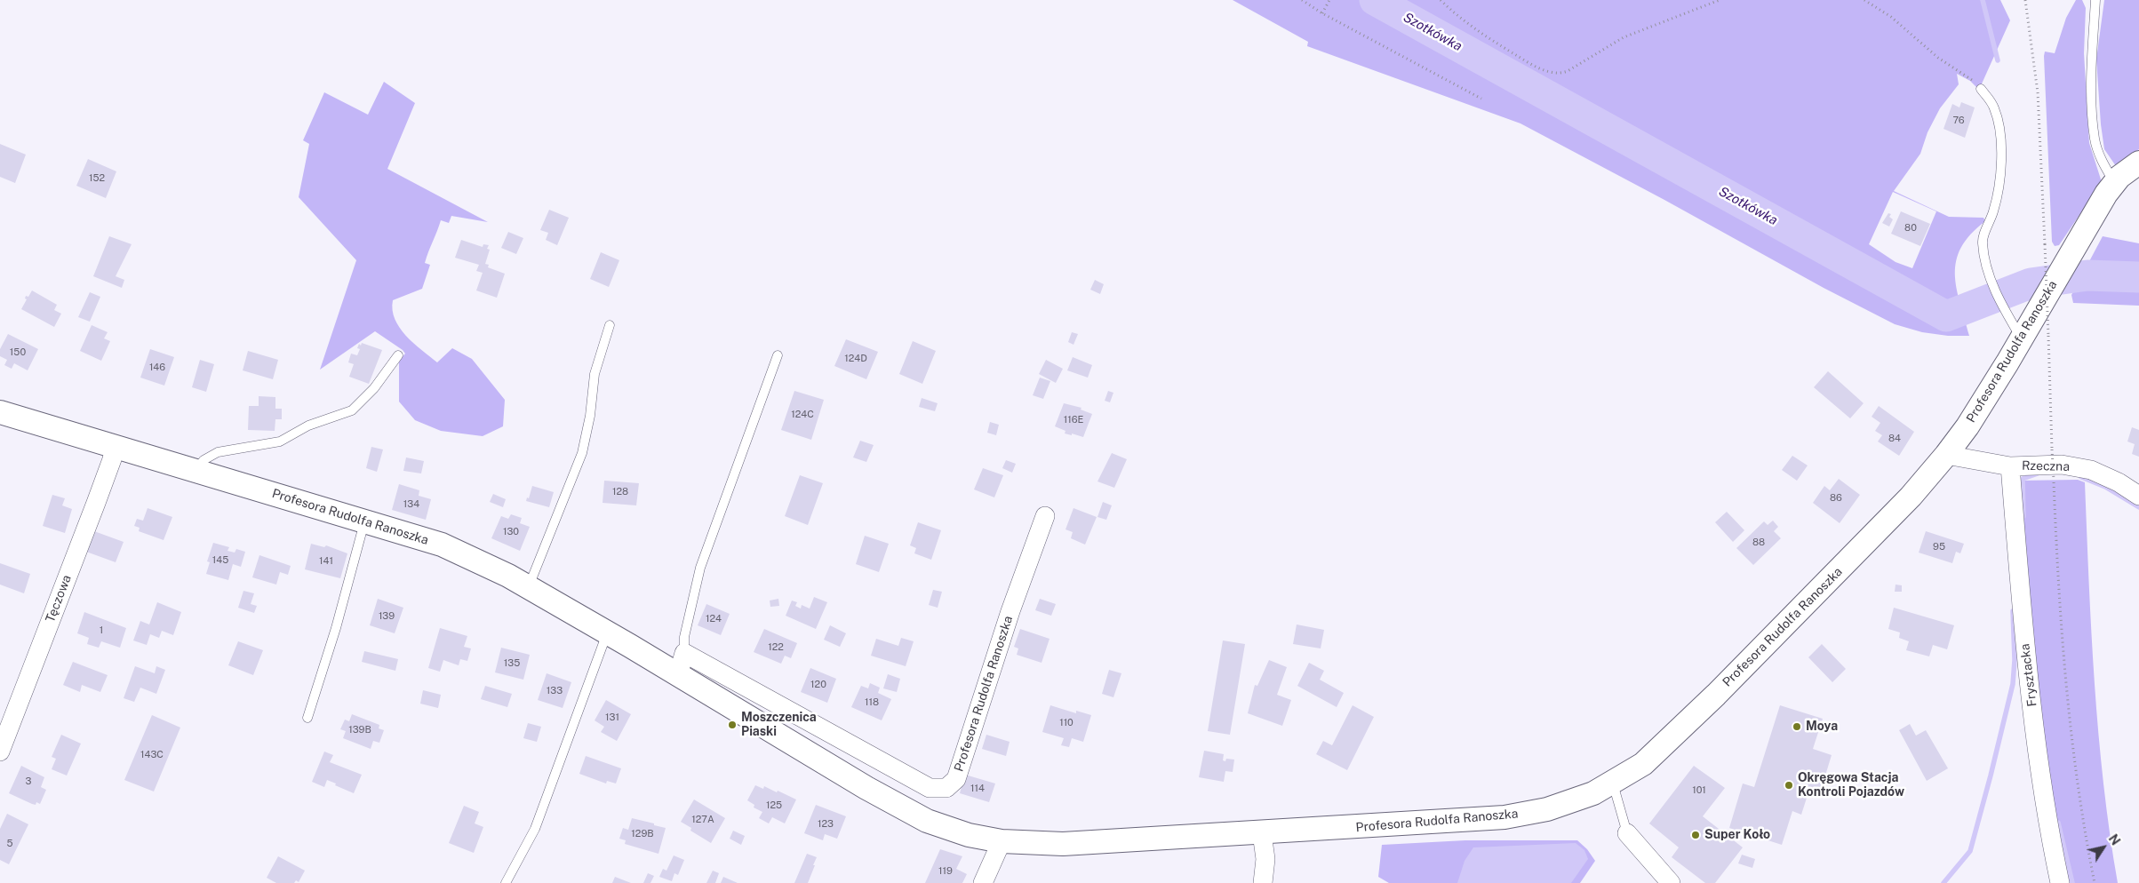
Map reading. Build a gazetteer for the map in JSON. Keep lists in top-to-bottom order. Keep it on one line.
{"streets":{"street":["Profesora Rudolfa Ranoszka","Rzeczna","Tęczowa","Frysztacka"]},"crossings":[["Profesora Rudolfa Ranoszka","Rzeczna"],["Profesora Rudolfa Ranoszka","Tęczowa"],["Rzeczna","Frysztacka"]],"water":["Szotkówka"],"places":["Moszczenica Piaski","Moya","Okręgowa Stacja Kontroli Pojazdów","Super Koło"],"house_numbers":["76","152","80","150","124D","146","124C","116E","84","128","86","134","130","88","95","145","141","139","124","1","122","135","120","133","118","131","110","139B","143C","3","114","101","125","127A","123","129B","5","119"],"north":"top right"}
